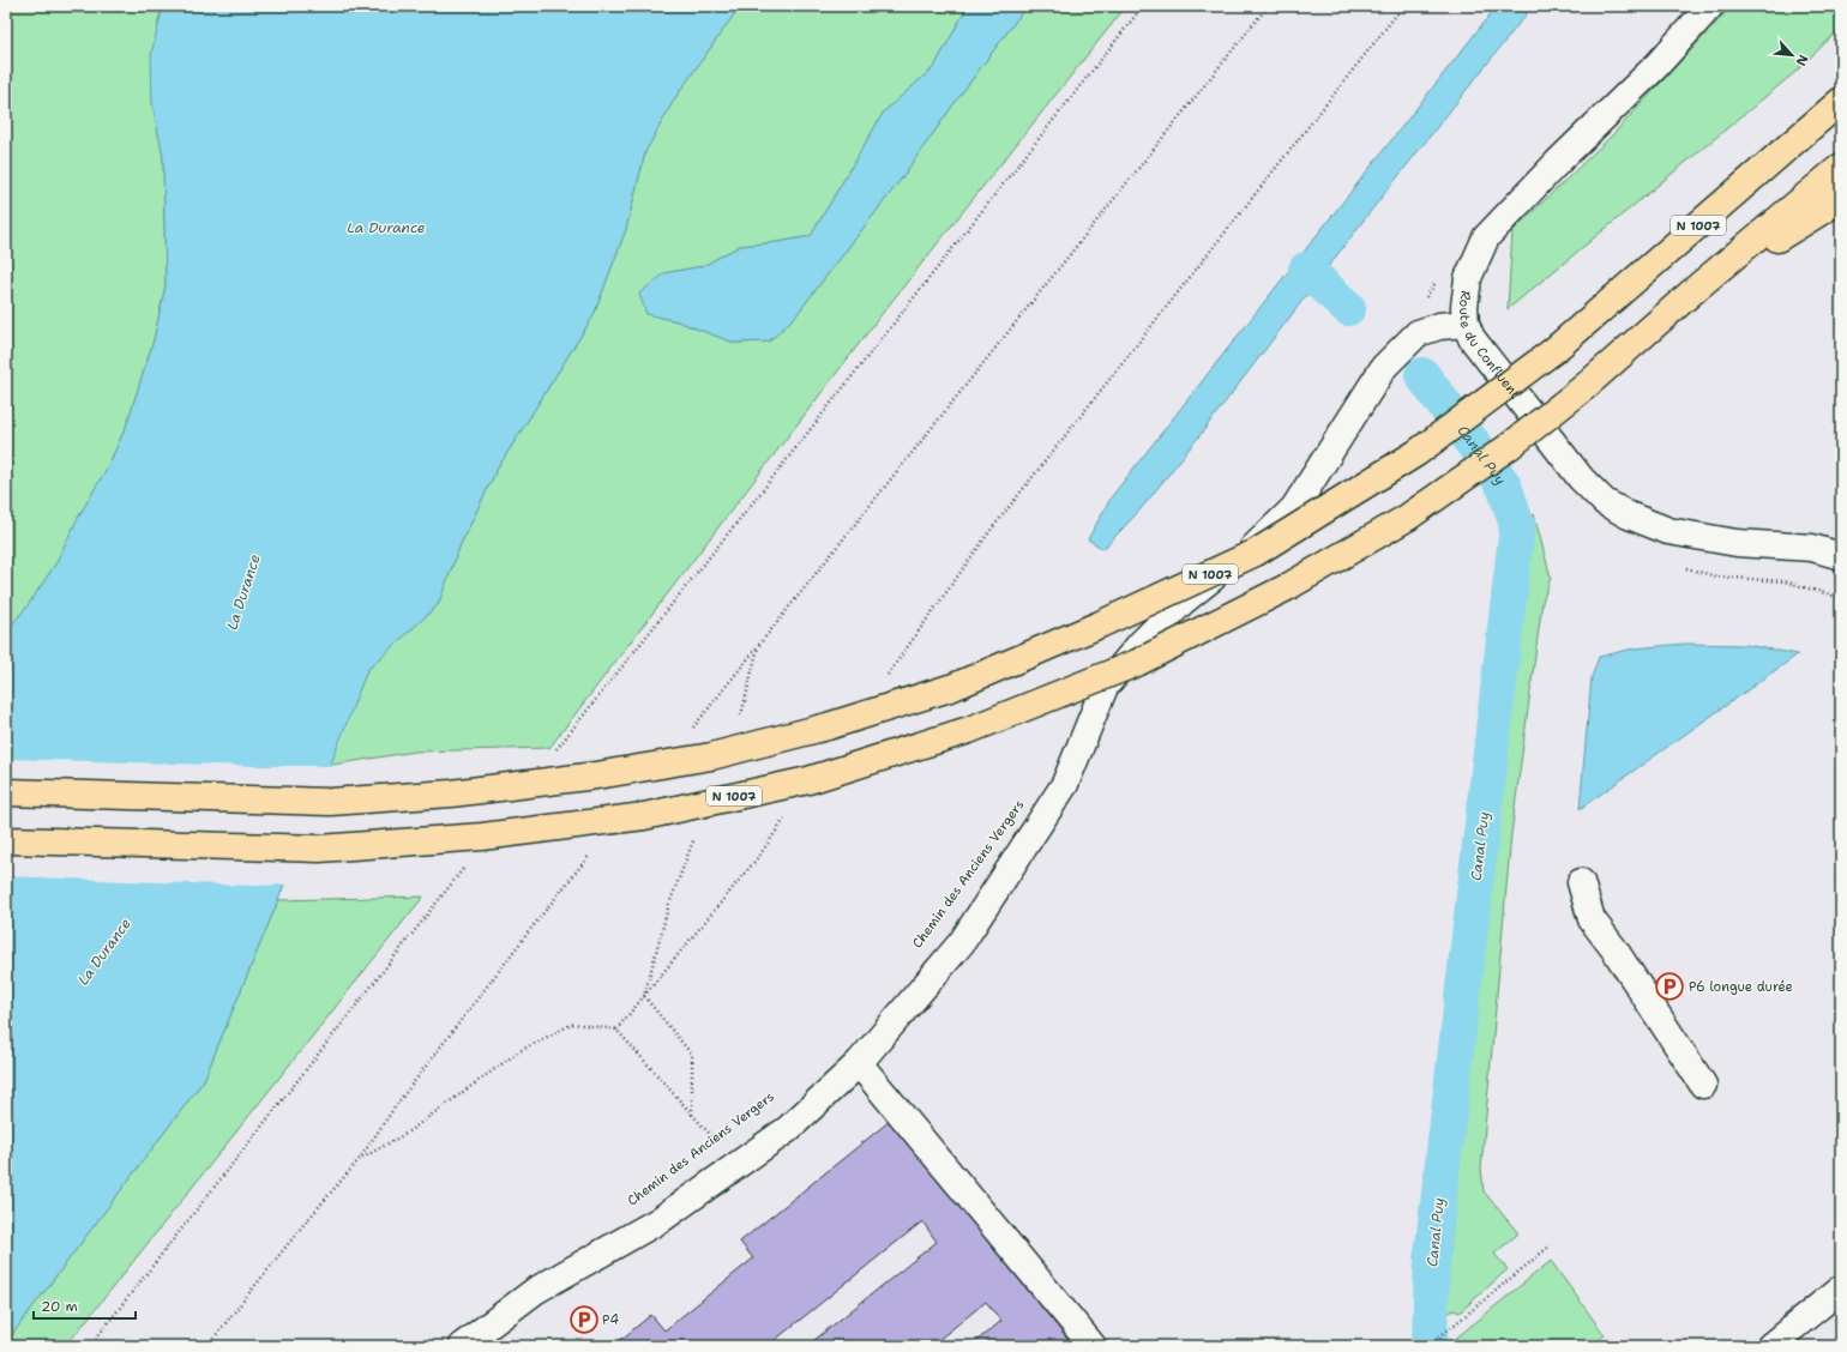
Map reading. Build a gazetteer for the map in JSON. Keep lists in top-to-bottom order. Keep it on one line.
{"streets":{"highway":["N 1007"],"street":["Route du Confluent"]},"water":["La Durance","Canal Puy"],"places":{"parking":["P6 longue durée","P4"]},"scale_bar":"20 m","north":"bottom right"}
